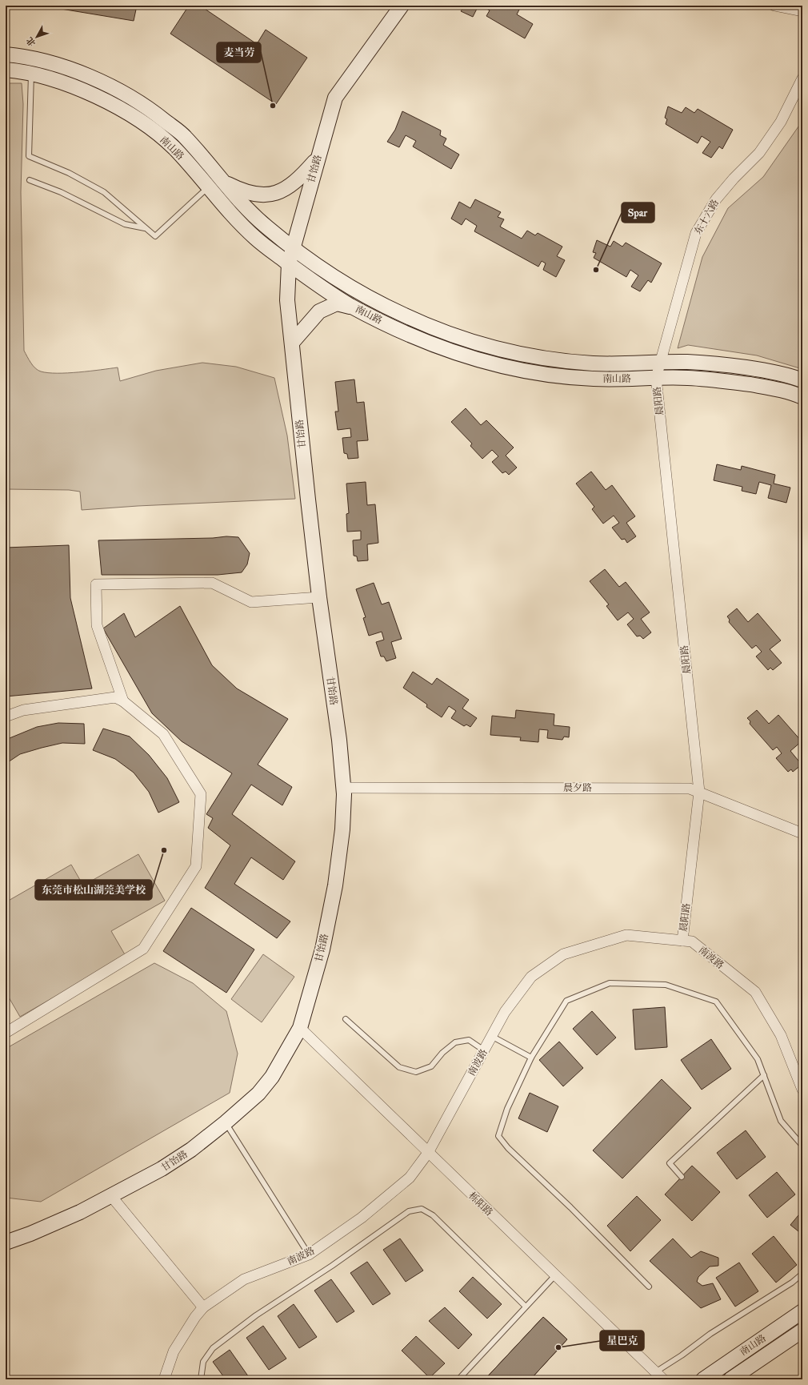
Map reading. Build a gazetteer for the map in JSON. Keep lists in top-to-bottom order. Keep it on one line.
{"streets":{"main road":["南山路","甘饴路"],"street":["东十六路","晨阳路","晨夕路","南波路","栎阳路"]},"crossings":[["南山路","甘饴路"],["南山路","东十六路"],["南山路","晨阳路"],["甘饴路","晨夕路"],["甘饴路","栎阳路"],["东十六路","晨阳路"],["晨阳路","晨夕路"],["晨阳路","南波路"],["南波路","栎阳路"]],"places":["麦当劳","Spar","东莞市松山湖莞美学校","星巴克"],"north":"bottom left"}
